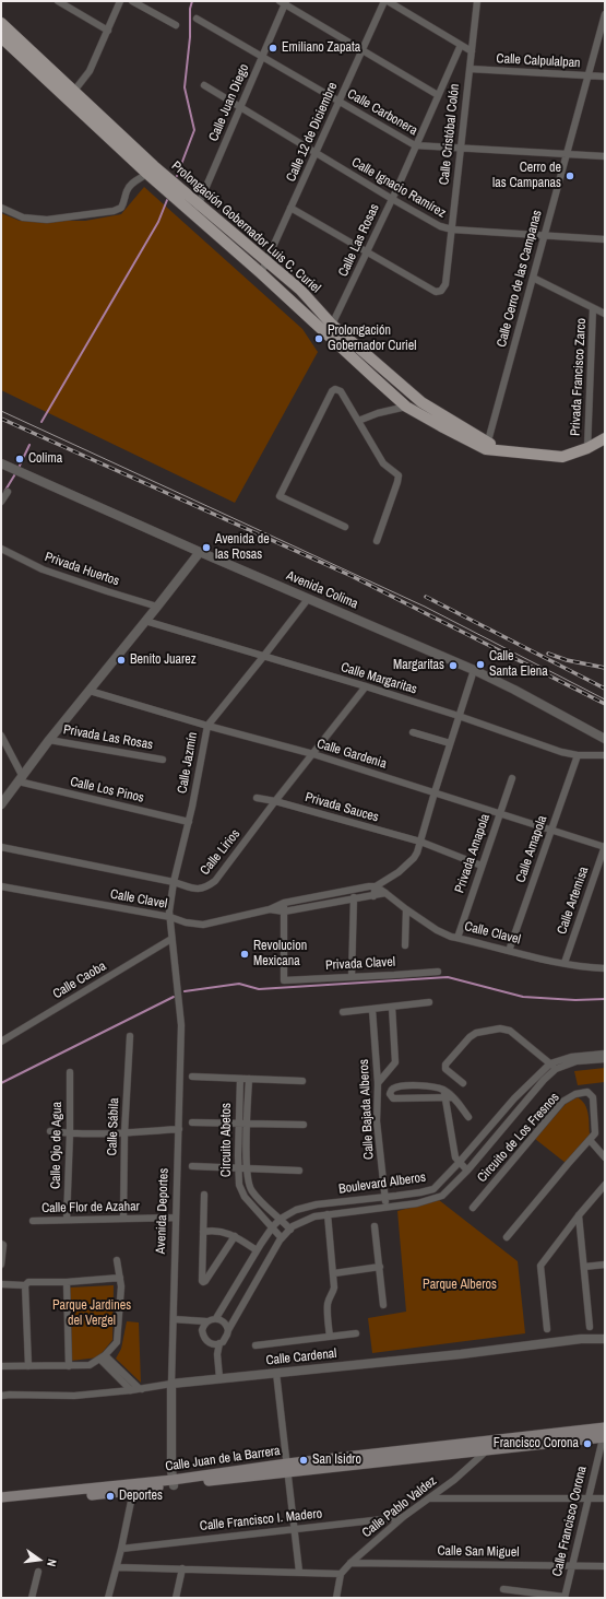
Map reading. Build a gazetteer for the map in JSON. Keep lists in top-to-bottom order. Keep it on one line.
{"streets":{"main road":["Prolongación Gobernador Luis C. Curiel","Calle Juan de la Barrera"],"street":["Calle Calpulalpan","Calle Juan Diego","Calle Carbonera","Calle 12 de Diciembre","Calle Cristóbal Colón","Calle Ignacio Ramírez","Calle Las Rosas","Calle Cerro de las Campanas","Privada Francisco Zarco","Privada Huertos","Avenida Colima","Calle Margaritas","Privada Las Rosas","Calle Gardenia","Calle Jazmín","Calle Los Pinos","Privada Sauces","Calle Amapola","Calle Lirios","Privada Amapola","Calle Clavel","Calle Artemisa","Privada Clavel","Calle Caoba","Calle Bajada Alberos","Calle Sábila","Circuito de Los Fresnos","Circuito Abetos","Calle Ojo de Agua","Boulevard Alberos","Calle Flor de Azahar","Avenida Deportes","Calle Cardenal","Calle Pablo Valdez","Calle Francisco I. Madero","Calle Francisco Corona","Calle San Miguel"]},"crossings":[["Calle Calpulalpan","Calle Cristóbal Colón"],["Calle Calpulalpan","Calle Cerro de las Campanas"],["Calle Juan Diego","Calle Carbonera"],["Calle Juan Diego","Calle Ignacio Ramírez"],["Calle Juan Diego","Prolongación Gobernador Luis C. Curiel"],["Calle Carbonera","Calle 12 de Diciembre"],["Calle Carbonera","Calle Cristóbal Colón"],["Calle Carbonera","Calle Las Rosas"],["Calle Carbonera","Calle Cerro de las Campanas"],["Calle 12 de Diciembre","Calle Ignacio Ramírez"],["Calle 12 de Diciembre","Prolongación Gobernador Luis C. Curiel"],["Calle Cristóbal Colón","Calle Ignacio Ramírez"],["Calle Cristóbal Colón","Calle Las Rosas"],["Calle Ignacio Ramírez","Calle Las Rosas"],["Calle Ignacio Ramírez","Calle Cerro de las Campanas"],["Prolongación Gobernador Luis C. Curiel","Calle Las Rosas"],["Prolongación Gobernador Luis C. Curiel","Calle Cerro de las Campanas"],["Prolongación Gobernador Luis C. Curiel","Privada Francisco Zarco"],["Avenida Colima","Calle Jazmín"],["Calle Margaritas","Calle Jazmín"],["Calle Margaritas","Calle Amapola"],["Calle Margaritas","Calle Lirios"],["Calle Gardenia","Calle Jazmín"],["Calle Gardenia","Calle Amapola"],["Calle Gardenia","Calle Lirios"],["Calle Gardenia","Privada Amapola"],["Calle Gardenia","Calle Artemisa"],["Calle Jazmín","Calle Los Pinos"],["Calle Jazmín","Calle Lirios"],["Calle Jazmín","Calle Clavel"],["Calle Jazmín","Calle Caoba"],["Calle Jazmín","Avenida Deportes"],["Privada Sauces","Calle Lirios"],["Privada Sauces","Privada Amapola"],["Calle Amapola","Calle Clavel"],["Privada Amapola","Calle Clavel"],["Calle Clavel","Calle Artemisa"],["Calle Clavel","Privada Clavel"],["Calle Caoba","Avenida Deportes"],["Calle Bajada Alberos","Boulevard Alberos"],["Calle Sábila","Calle Flor de Azahar"],["Circuito Abetos","Boulevard Alberos"],["Calle Ojo de Agua","Calle Flor de Azahar"],["Calle Flor de Azahar","Avenida Deportes"],["Avenida Deportes","Calle Cardenal"],["Avenida Deportes","Calle Juan de la Barrera"],["Calle Juan de la Barrera","Calle Pablo Valdez"],["Calle Juan de la Barrera","Calle Francisco Corona"],["Calle Pablo Valdez","Calle Francisco I. Madero"],["Calle Pablo Valdez","Calle San Miguel"],["Calle Francisco Corona","Calle San Miguel"]],"parks":["Parque Alberos","Parque Jardines del Vergel"],"places":["Emiliano Zapata","Cerro de las Campanas","Prolongación Gobernador Curiel","Colima","Avenida de las Rosas","Benito Juarez","Calle Santa Elena","Margaritas","Revolucion Mexicana","Francisco Corona","San Isidro","Deportes"],"north":"right"}
